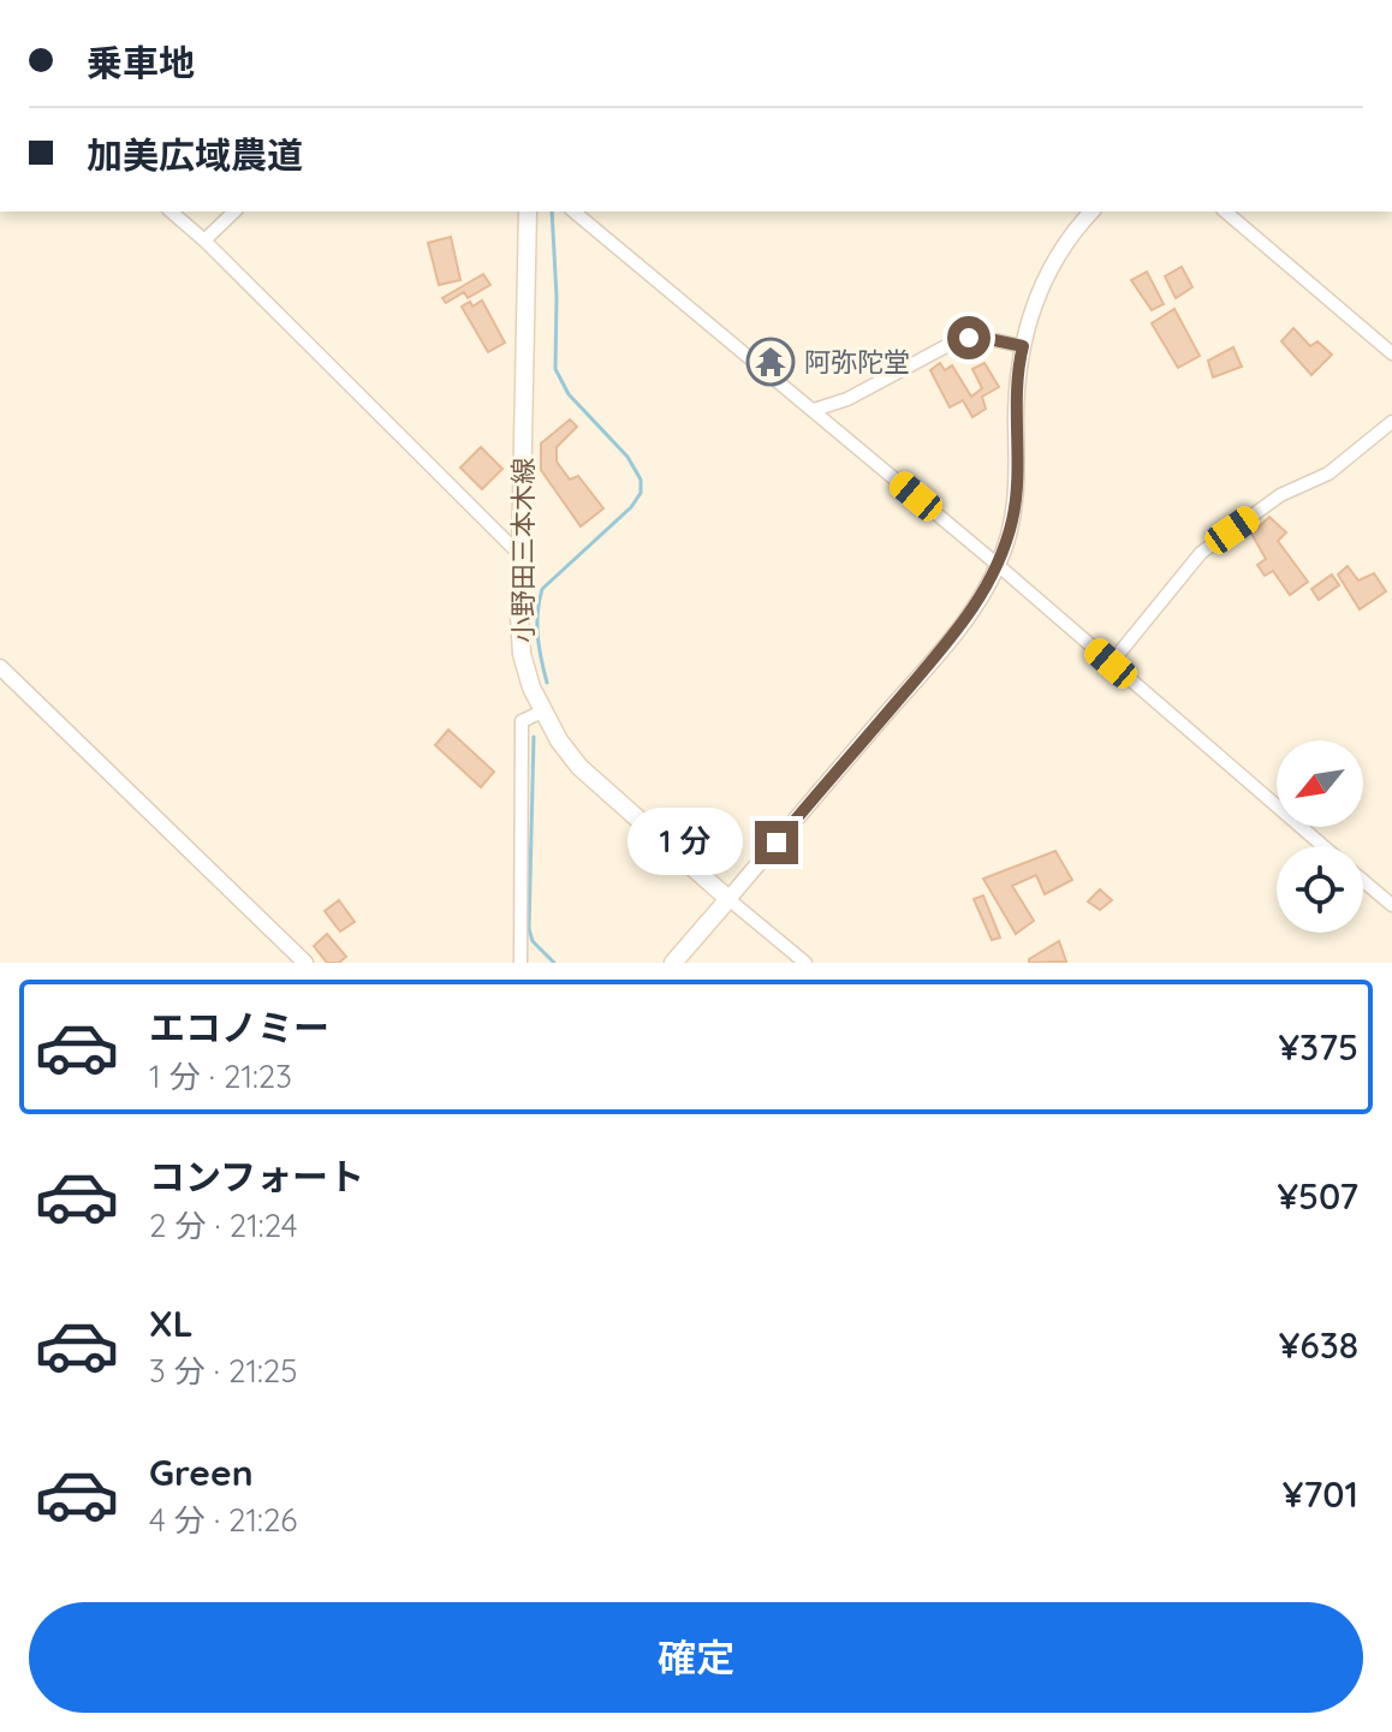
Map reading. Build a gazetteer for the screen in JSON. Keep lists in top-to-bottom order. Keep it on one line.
{"streets":{"main road":["小野田三本木線"]},"places":{"temple":["阿弥陀堂"]},"north":"bottom left","page":{"banner":["乗車地","加美広域農道"],"bubble":"1 分","list":[{"name":"エコノミー","note":"1 分 · 21:23","value":"¥375"},{"name":"コンフォート","note":"2 分 · 21:24","value":"¥507"},{"name":"XL","note":"3 分 · 21:25","value":"¥638"},{"name":"Green","note":"4 分 · 21:26","value":"¥701"}],"buttons":"確定"}}
